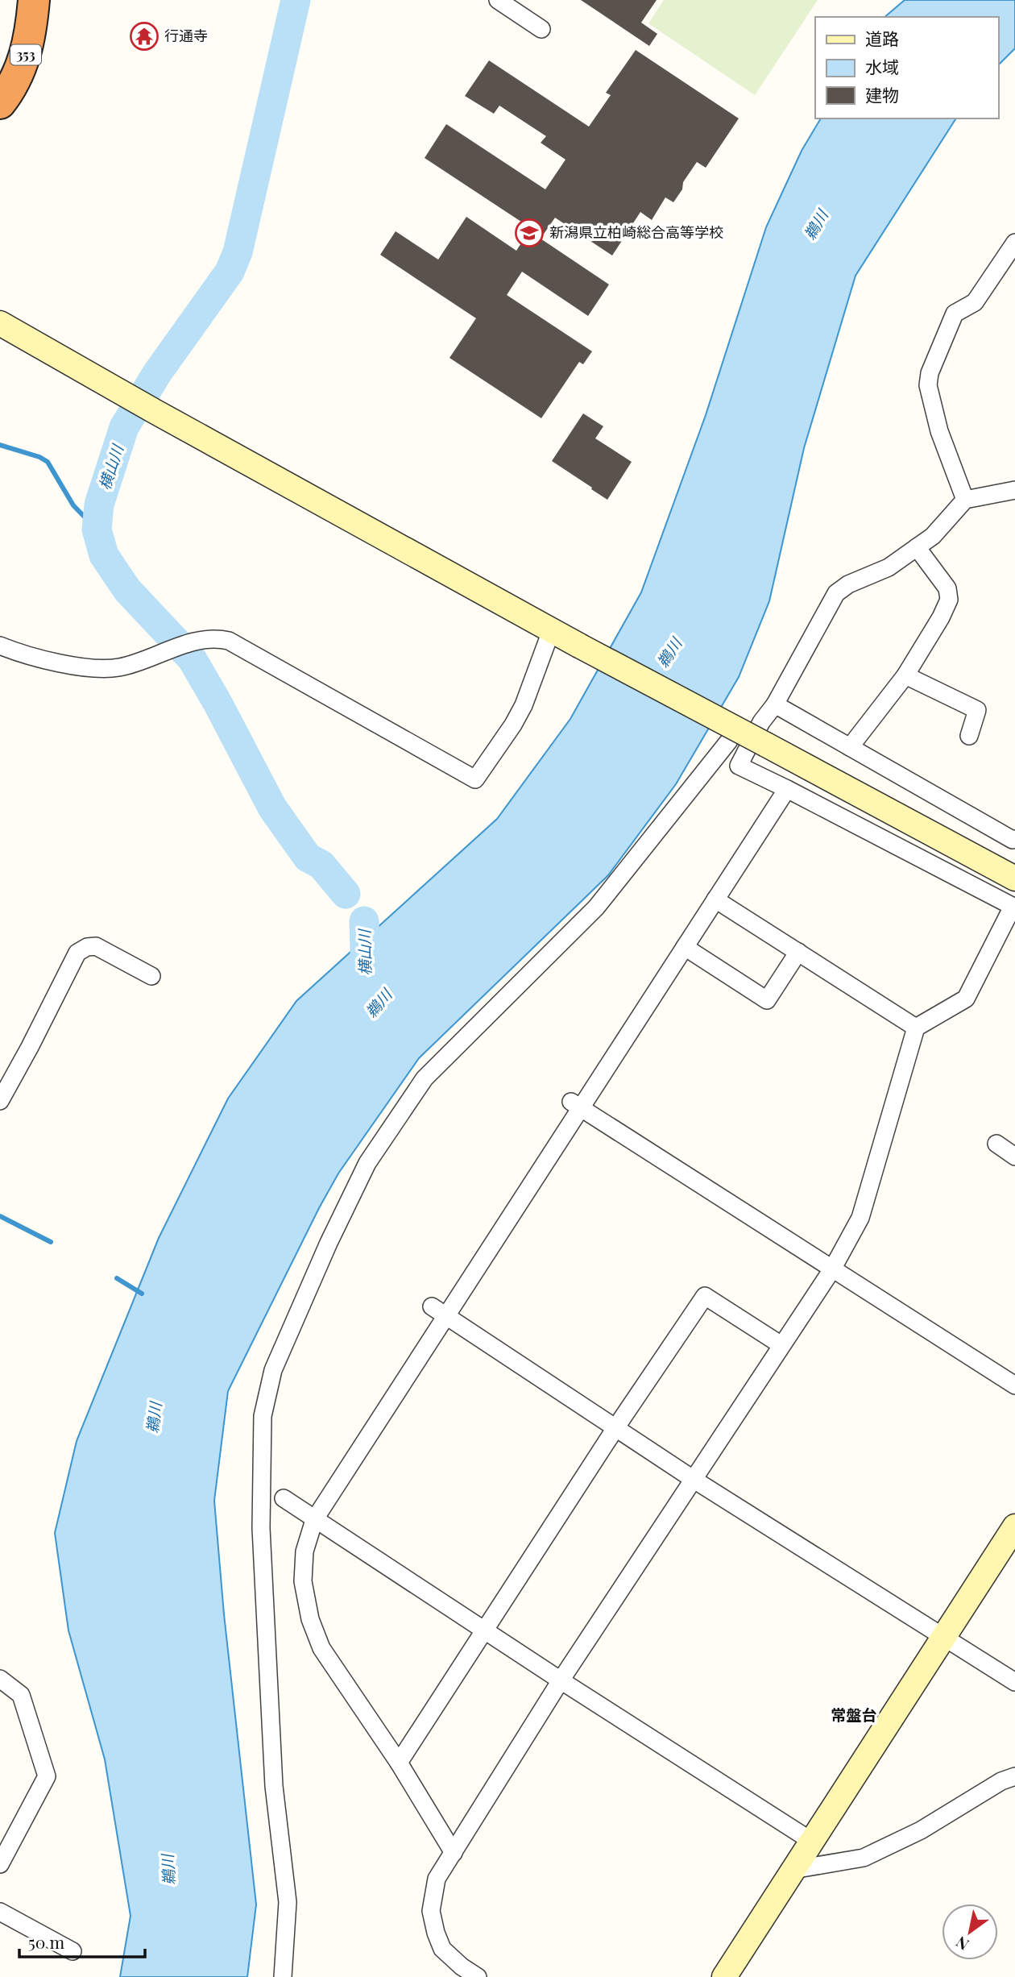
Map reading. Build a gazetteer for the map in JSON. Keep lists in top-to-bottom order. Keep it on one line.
{"streets":{"highway":["353"]},"districts":["常盤台"],"water":["鵜川","横山川"],"places":{"temple":["行通寺"],"school or university":["新潟県立柏崎総合高等学校"]},"legend":["道路","水域","建物"],"scale_bar":"50 m","north":"bottom left"}
